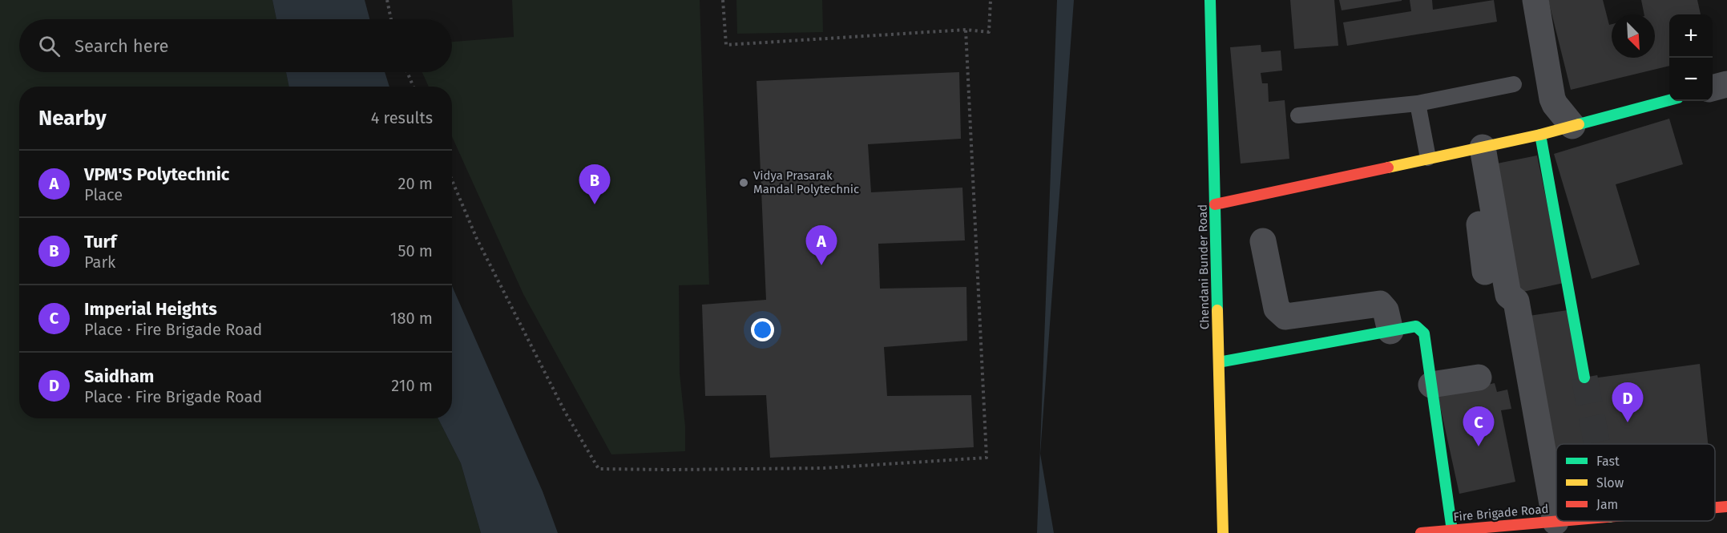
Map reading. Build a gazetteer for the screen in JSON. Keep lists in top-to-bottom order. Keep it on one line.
{"streets":{"street":["Chendani Bunder Road","Fire Brigade Road"]},"places":["Vidya Prasarak Mandal Polytechnic"],"legend":["Fast","Slow","Jam"],"north":"bottom right","page":{"map_buttons":["+","−"],"search":"Search here","heading":["Nearby","4 results"],"list":[{"mark":"A","name":"VPM'S Polytechnic","note":"Place","value":"20 m"},{"mark":"B","name":"Turf","note":"Park","value":"50 m"},{"mark":"C","name":"Imperial Heights","note":"Place · Fire Brigade Road","value":"180 m"},{"mark":"D","name":"Saidham","note":"Place · Fire Brigade Road","value":"210 m"}],"pins":["B","A","D","C"]}}
